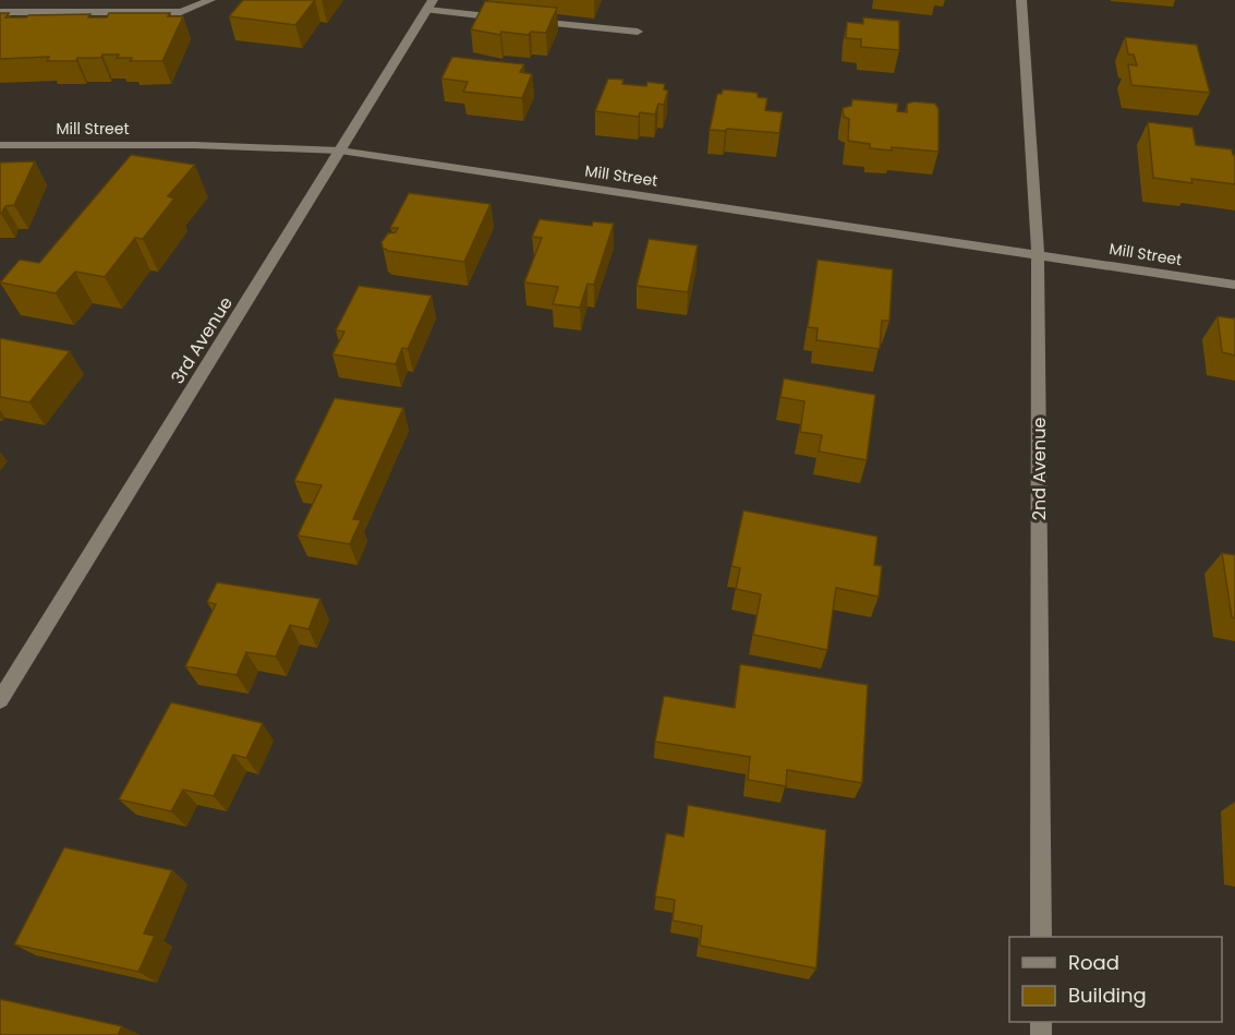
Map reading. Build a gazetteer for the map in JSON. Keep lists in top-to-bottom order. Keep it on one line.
{"streets":{"street":["Mill Street","3rd Avenue","2nd Avenue"]},"crossings":[["Mill Street","3rd Avenue"],["Mill Street","2nd Avenue"]],"legend":["Road","Building"]}
